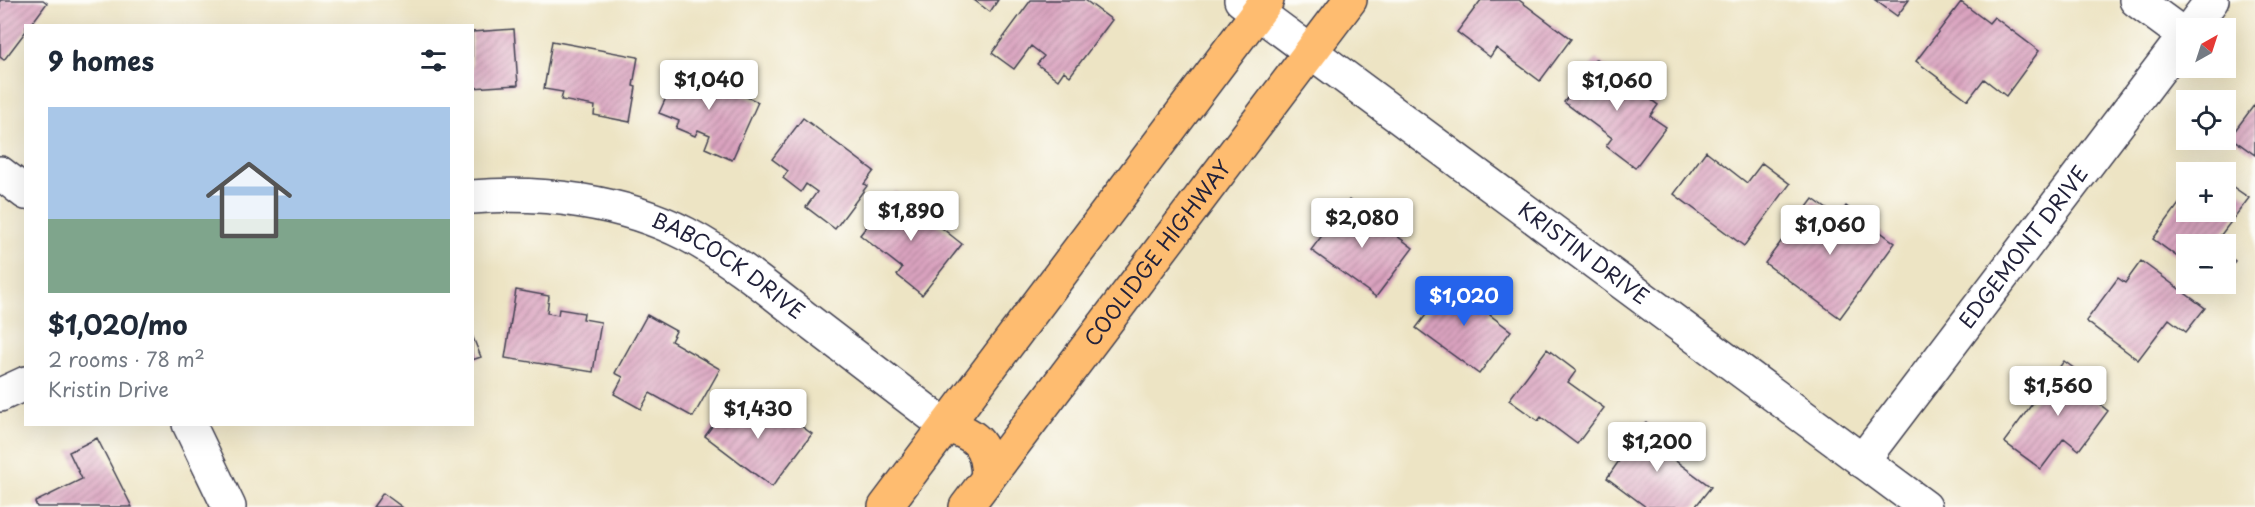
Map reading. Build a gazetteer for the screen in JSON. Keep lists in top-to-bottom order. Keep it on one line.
{"streets":{"main road":["COOLIDGE HIGHWAY"],"street":["EDGEMONT DRIVE","KRISTIN DRIVE","BABCOCK DRIVE"]},"crossings":[["EDGEMONT DRIVE","KRISTIN DRIVE"],["COOLIDGE HIGHWAY","KRISTIN DRIVE"]],"north":"top right","page":{"map_buttons":["+","−"],"heading":"9 homes","price":["$1,040","$1,060","$1,890","$2,080","$1,060","$1,020","$1,560","$1,430","$1,200"],"list":[{"name":"$1,020/mo","note":"2 rooms · 78 m² · Kristin Drive"}]}}
